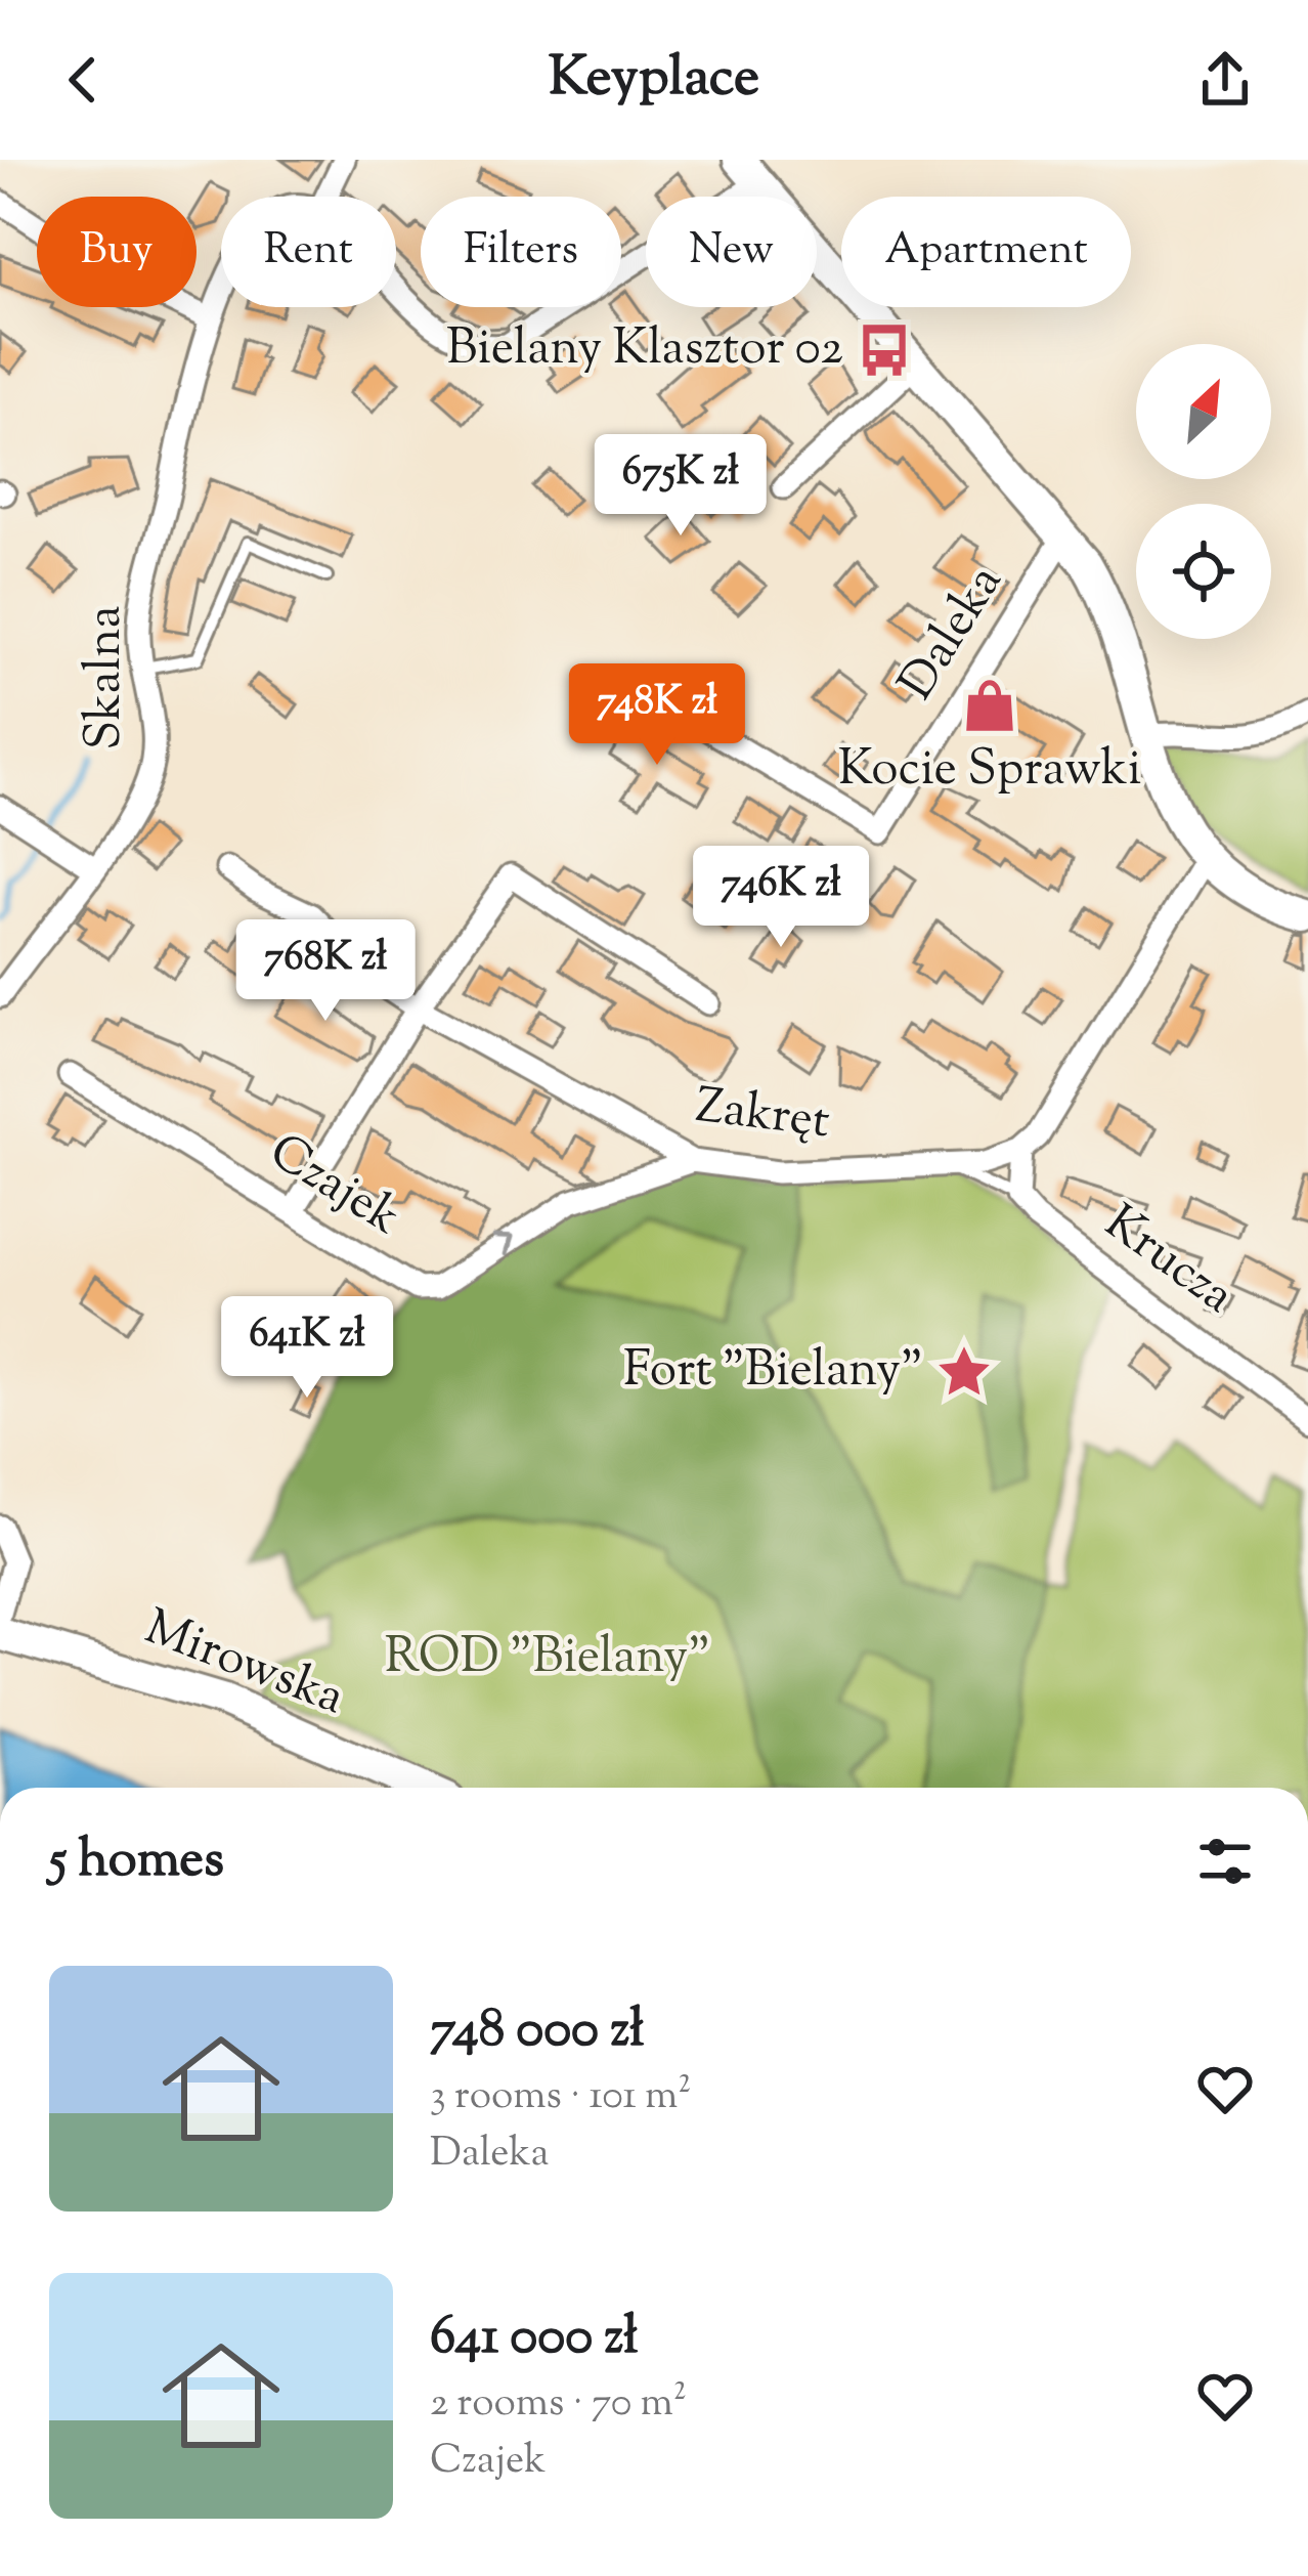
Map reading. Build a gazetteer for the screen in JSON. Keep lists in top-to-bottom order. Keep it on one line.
{"streets":{"street":["Daleka","Skalna","Zakręt","Czajek","Krucza","Mirowska"]},"crossings":[["Zakręt","Czajek"]],"one_way":["Czajek"],"parks":["ROD \"Bielany\""],"places":{"bus stop":["Bielany Klasztor 02"],"shop":["Kocie Sprawki"],"place":["Fort \"Bielany\""]},"north":"top right","page":{"header":"Keyplace","chip":["Buy","Rent","Filters","New","Apartment"],"price":["675K zł","748K zł","746K zł","768K zł","641K zł"],"heading":"5 homes","list":[{"name":"748 000 zł","note":"3 rooms · 101 m² · Daleka"},{"name":"641 000 zł","note":"2 rooms · 70 m² · Czajek"}]}}
